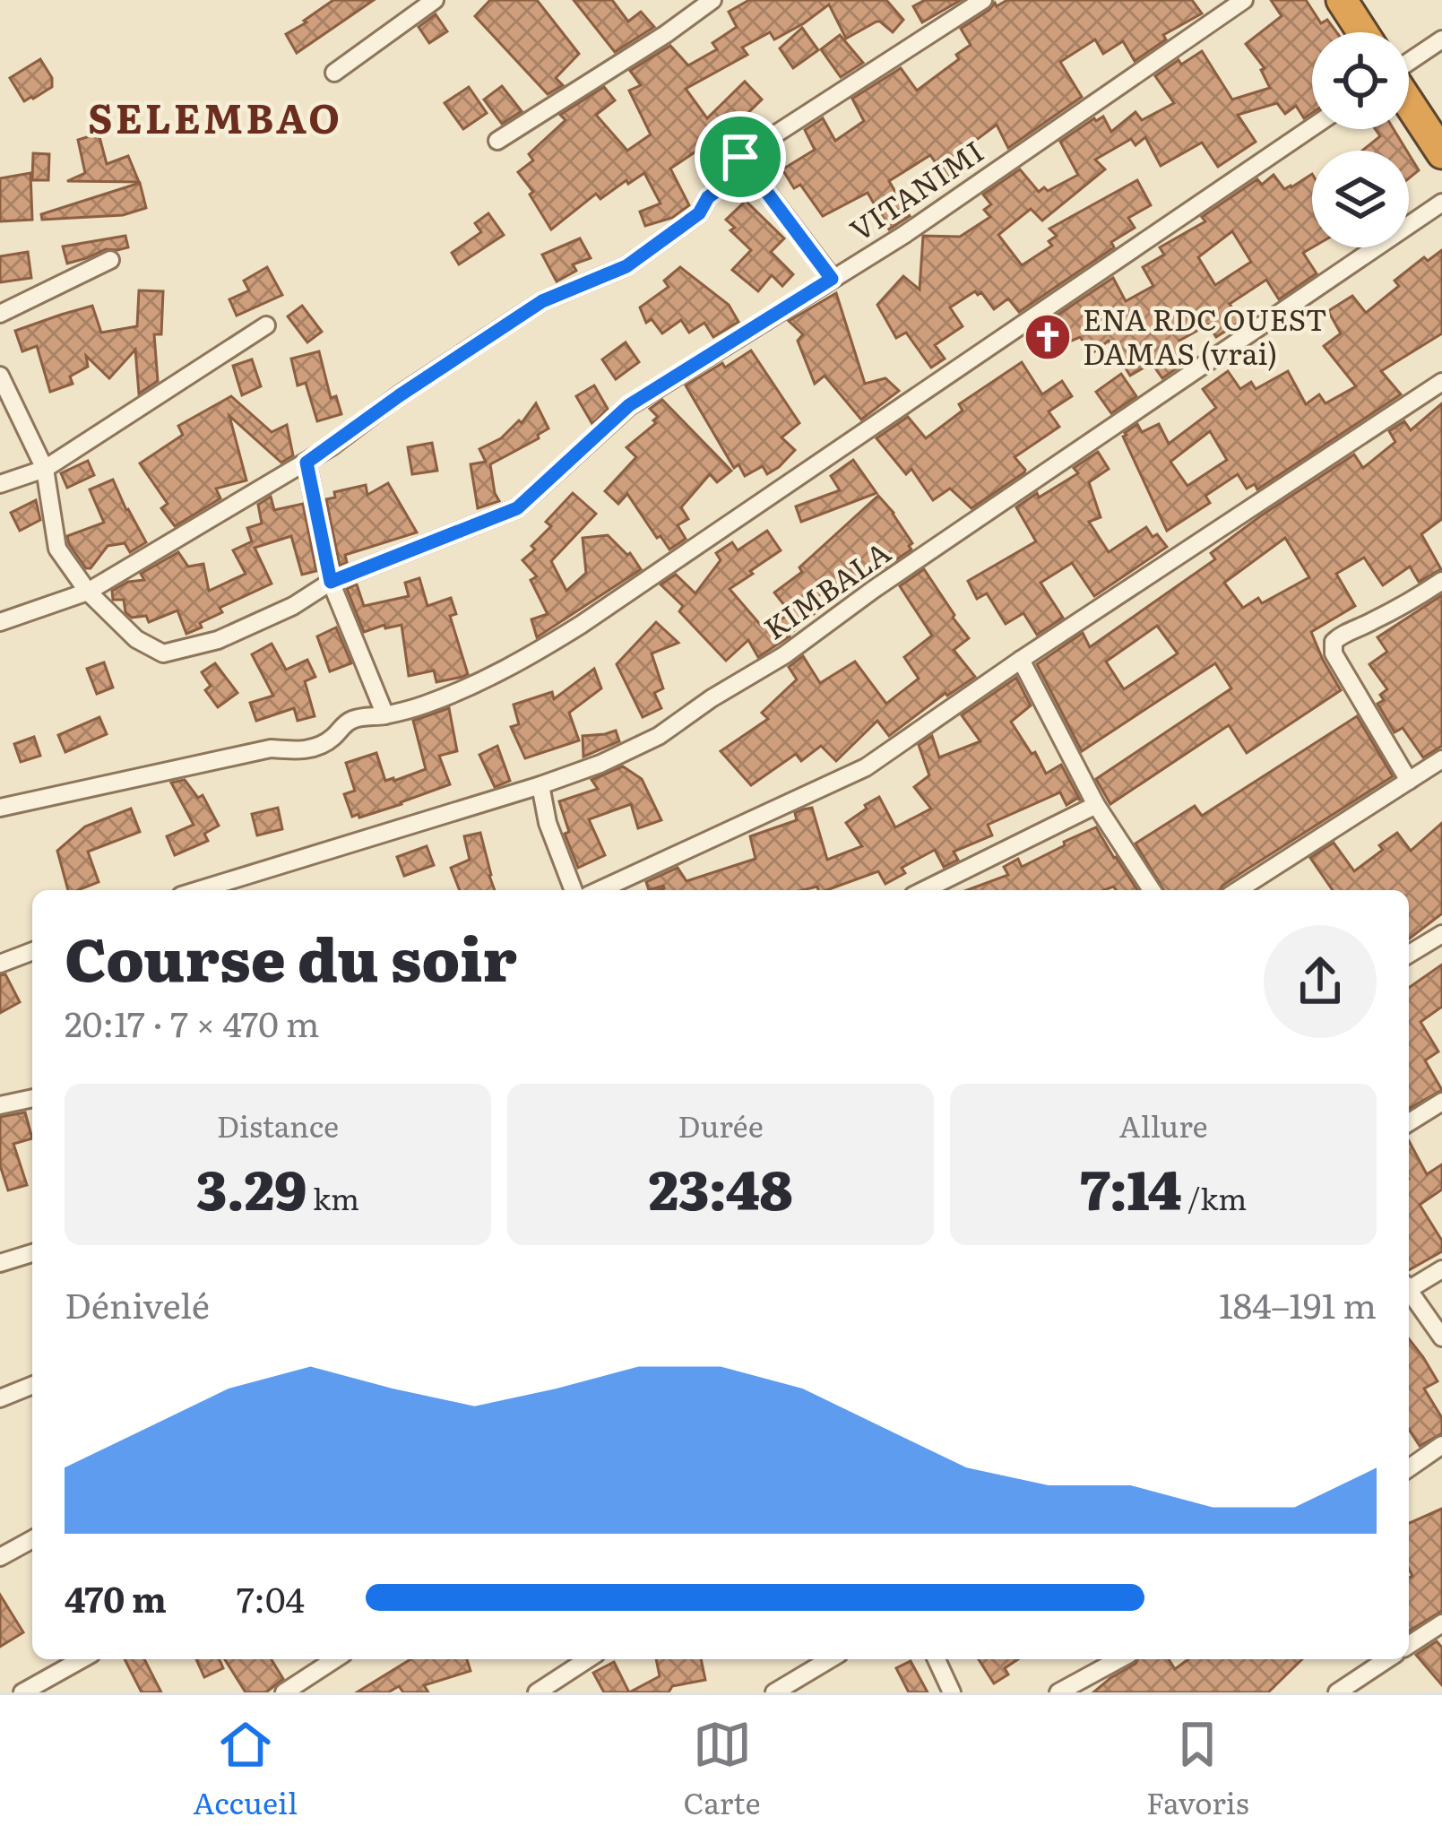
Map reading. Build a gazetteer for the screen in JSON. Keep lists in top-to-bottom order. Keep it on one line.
{"streets":{"street":["VITANIMI","KIMBALA"]},"districts":["SELEMBAO"],"places":{"church":["ENA RDC OUEST DAMAS (vrai)"]},"page":{"heading":["Course du soir","20:17 · 7 × 470 m"],"stats":[["Distance","3.29 km"],["Durée","23:48"],["Allure","7:14 /km"]],"chart":["Dénivelé","184–191 m"],"list":[{"name":"470 m","note":"7:04"}],"tabs":["Accueil","Carte","Favoris"]}}
